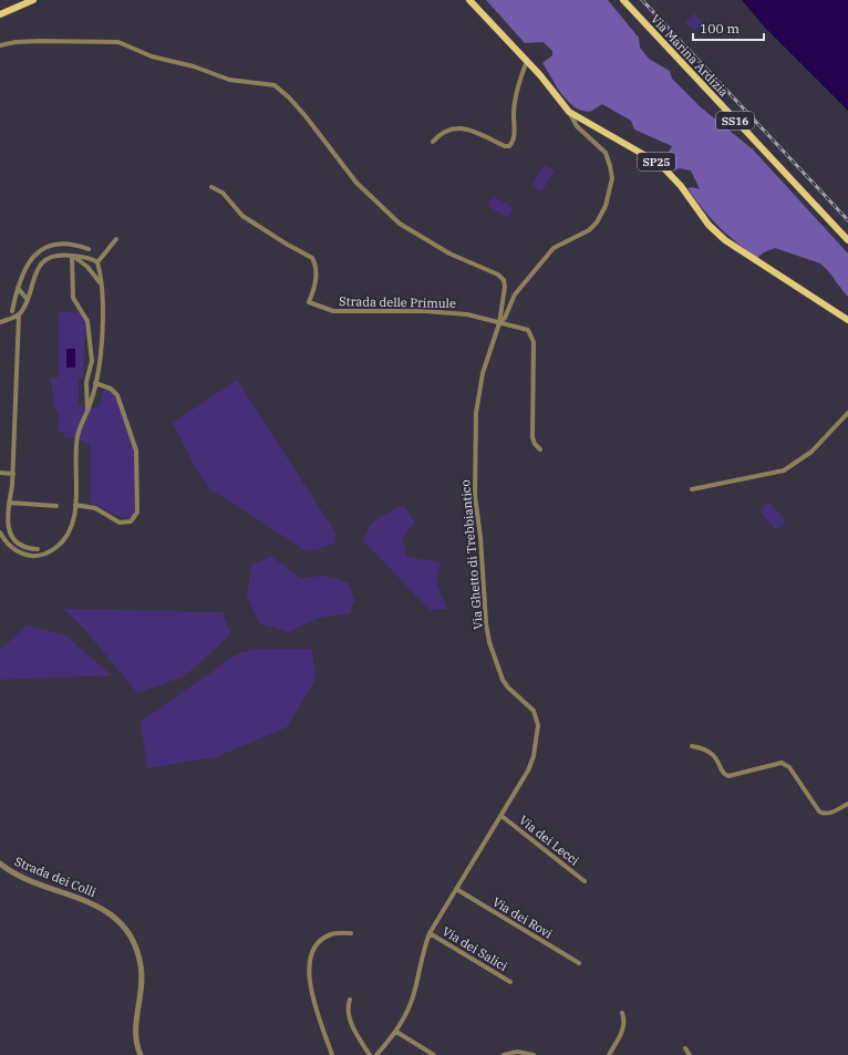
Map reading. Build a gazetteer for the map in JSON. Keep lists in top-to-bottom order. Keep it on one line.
{"streets":{"main road":["Via Marina Ardizia","SS16","SP25"],"street":["Strada delle Primule","Via Ghetto di Trebbiantico","Via dei Lecci","Strada dei Colli","Via dei Rovi","Via dei Salici"]},"crossings":[["Strada delle Primule","Via Ghetto di Trebbiantico"],["Via Ghetto di Trebbiantico","Via dei Lecci"],["Via Ghetto di Trebbiantico","Via dei Rovi"],["Via Ghetto di Trebbiantico","Via dei Salici"]],"scale_bar":"100 m"}
